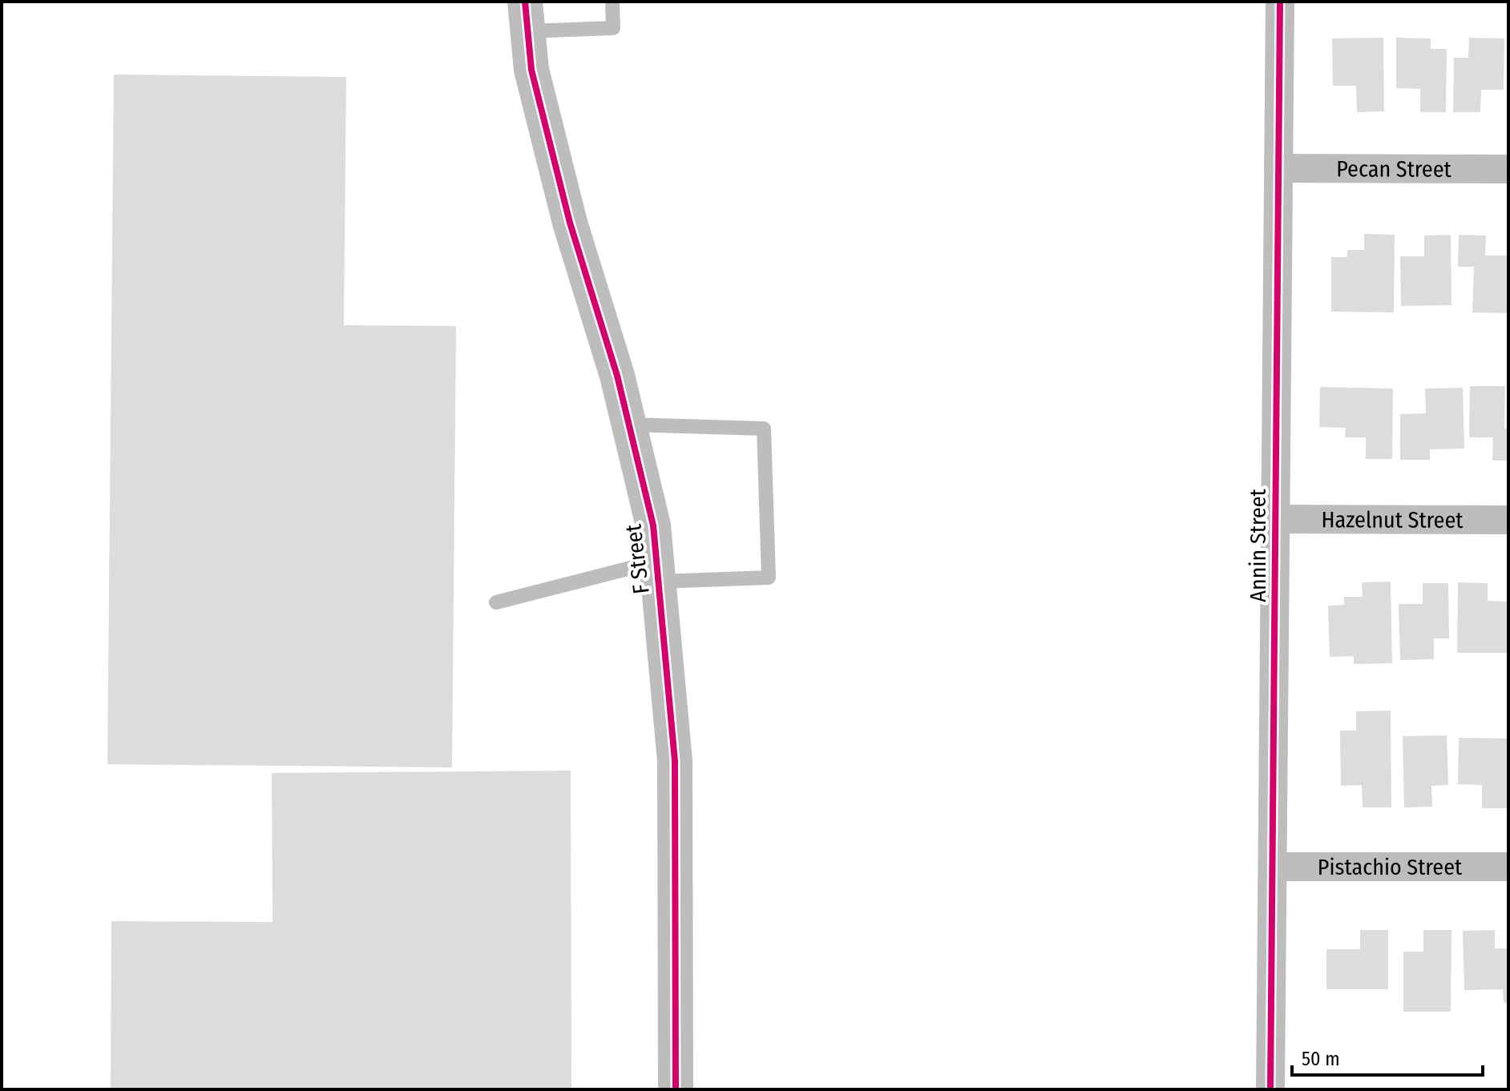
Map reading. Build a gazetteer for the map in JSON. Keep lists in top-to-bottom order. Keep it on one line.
{"streets":{"street":["Pecan Street","Hazelnut Street","Annin Street","F Street","Pistachio Street"]},"crossings":[["Pecan Street","Annin Street"],["Hazelnut Street","Annin Street"],["Annin Street","Pistachio Street"]],"scale_bar":"50 m"}
